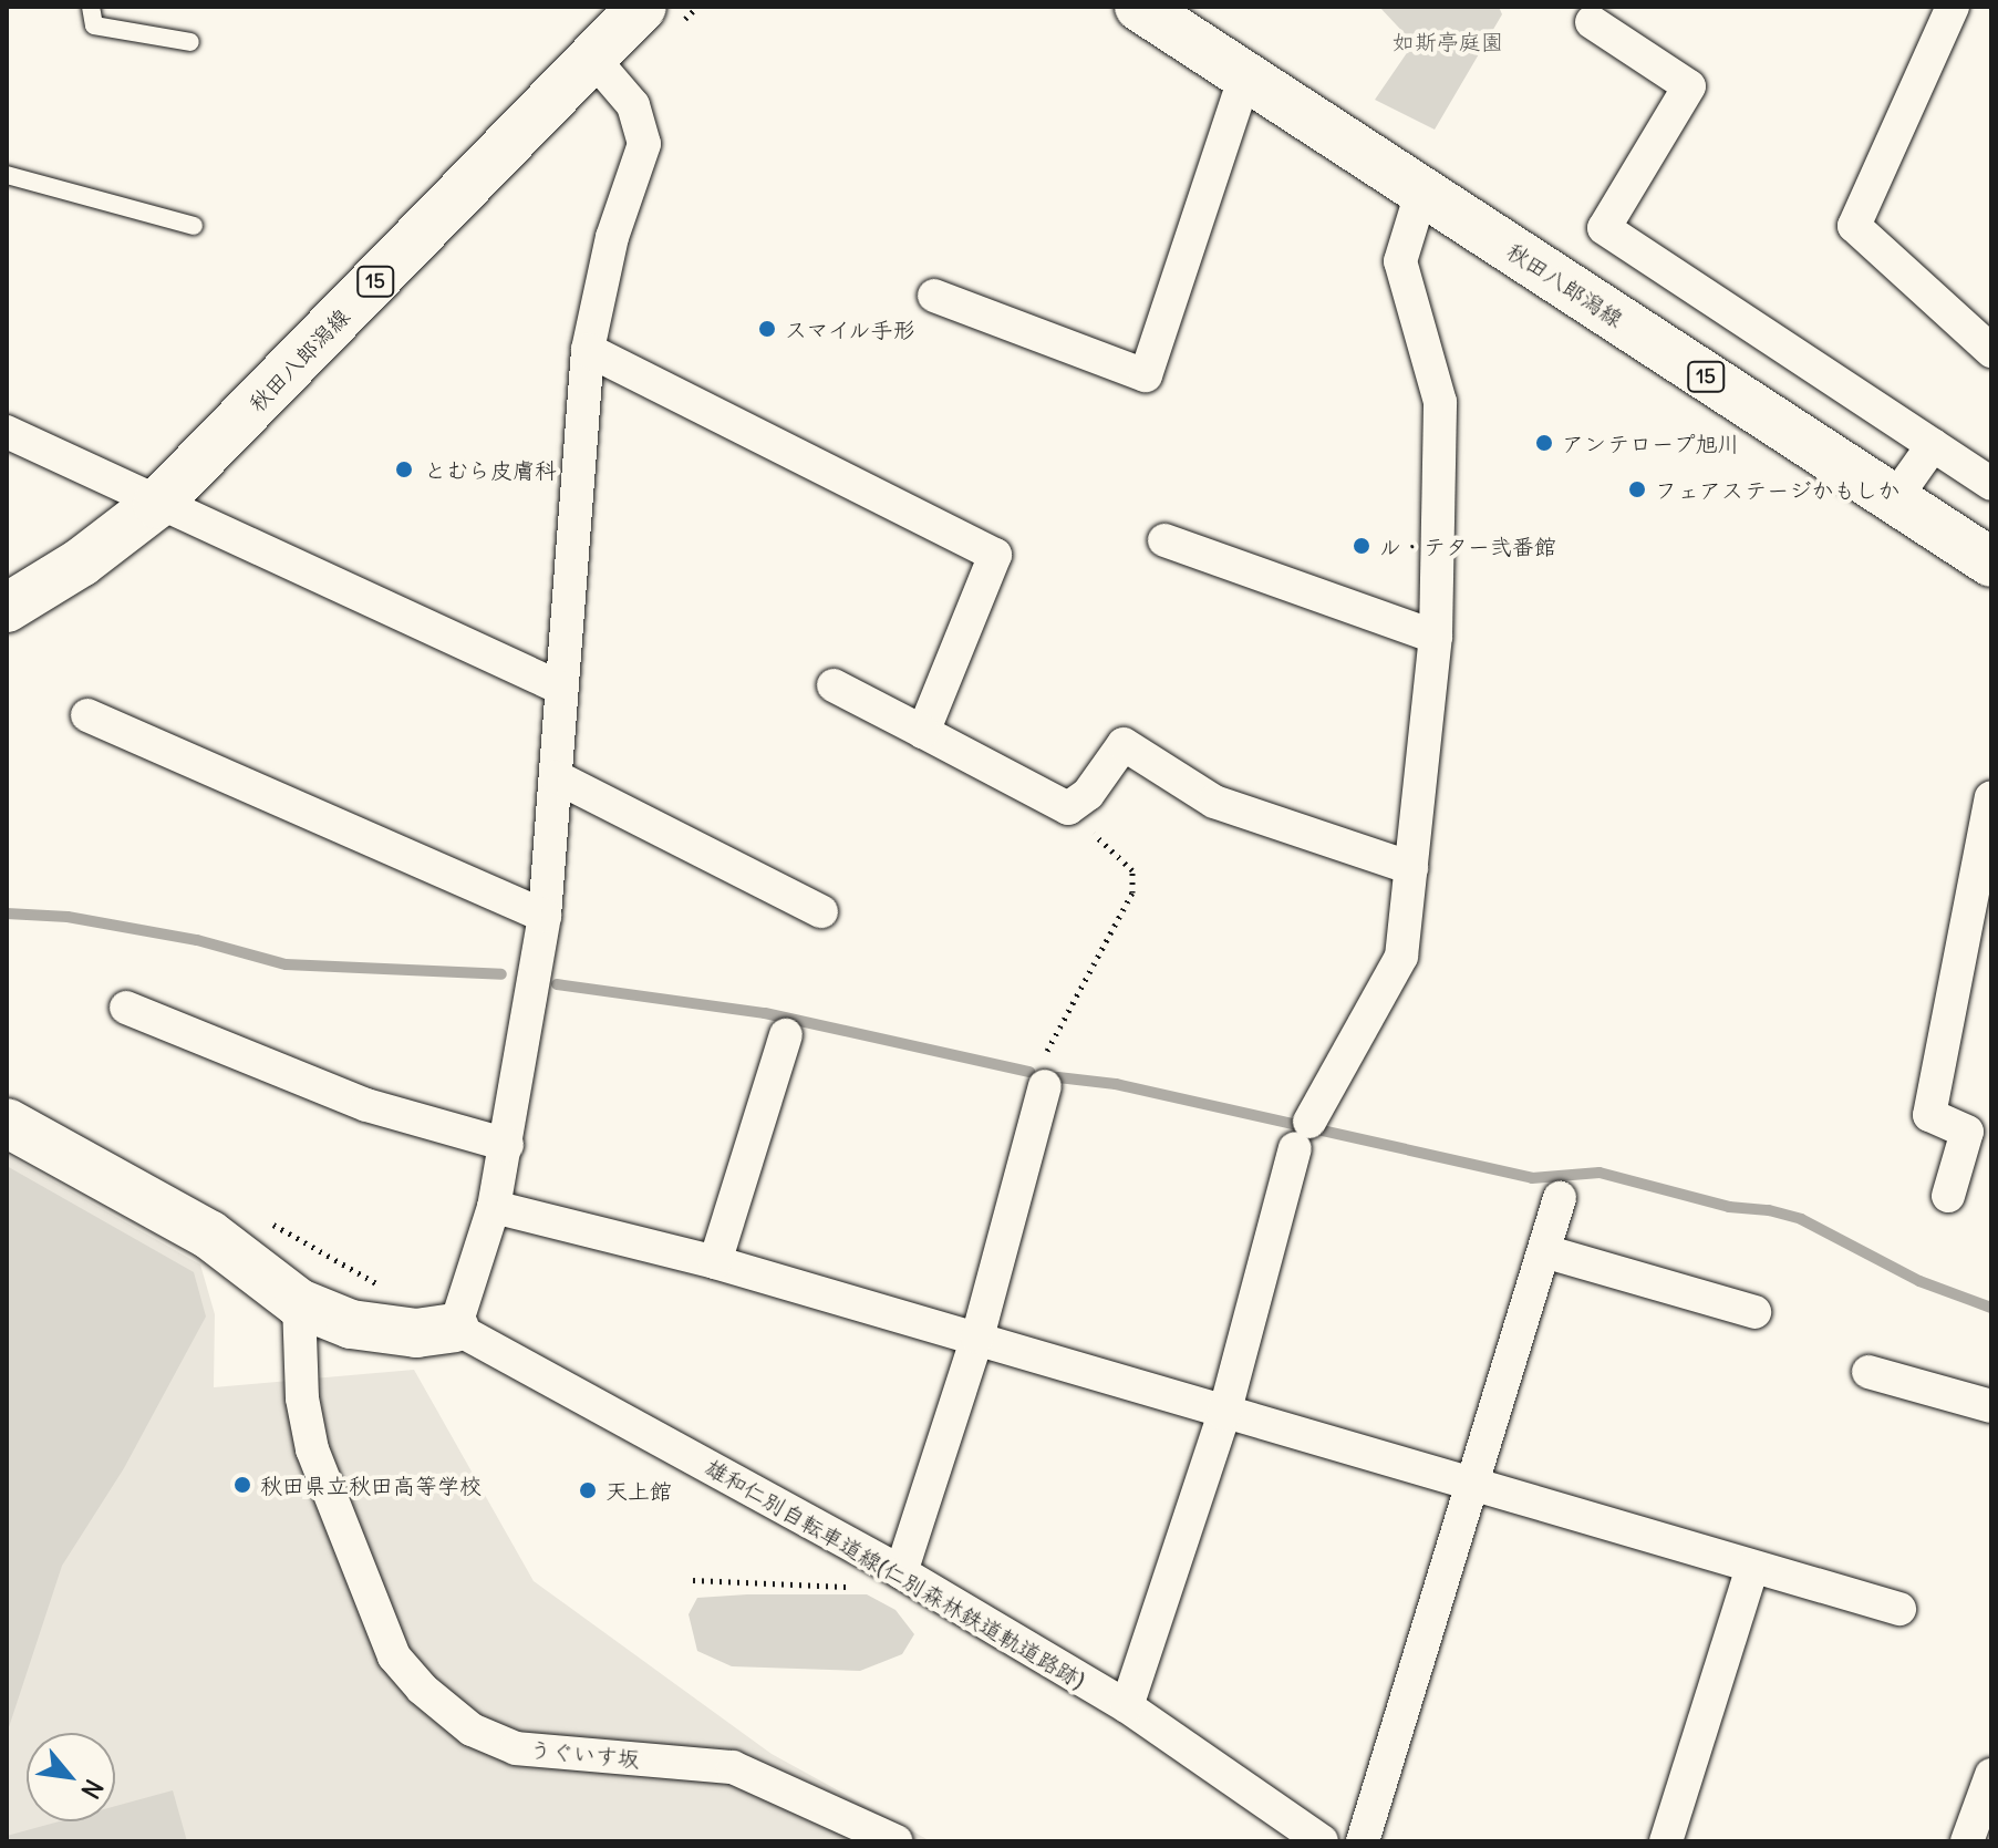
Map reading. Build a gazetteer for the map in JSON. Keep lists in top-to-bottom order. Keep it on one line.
{"streets":{"main road":["15","秋田八郎潟線"],"street":["雄和仁別自転車道線(仁別森林鉄道軌道路跡)","うぐいす坂"]},"parks":["如斯亭庭園"],"places":["スマイル手形","アンテロープ旭川","とむら皮膚科","フェアステージかもしか","ル・テター弐番館","秋田県立秋田高等学校","天上館"],"north":"bottom right"}
